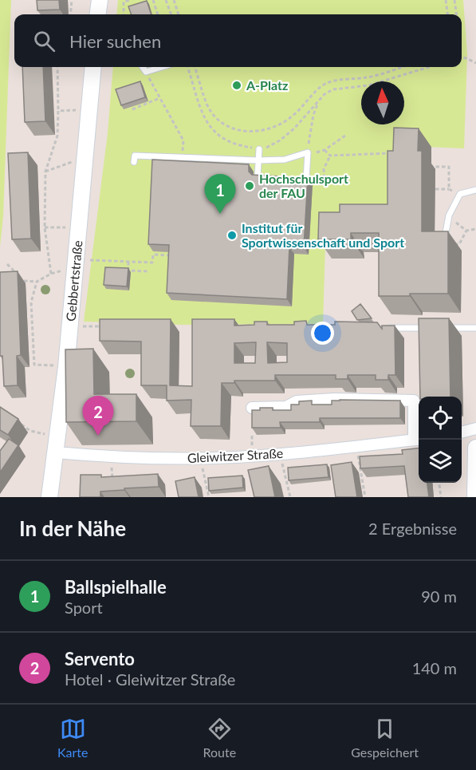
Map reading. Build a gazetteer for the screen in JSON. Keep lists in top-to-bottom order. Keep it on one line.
{"streets":{"street":["Gebbertstraße","Gleiwitzer Straße"]},"crossings":[["Gebbertstraße","Gleiwitzer Straße"]],"places":["A-Platz","Hochschulsport der FAU","Institut für Sportwissenschaft und Sport"],"north":"top","page":{"search":"Hier suchen","pins":["1","2"],"heading":["In der Nähe","2 Ergebnisse"],"list":[{"mark":"1","name":"Ballspielhalle","note":"Sport","value":"90 m"},{"mark":"2","name":"Servento","note":"Hotel · Gleiwitzer Straße","value":"140 m"}],"nav":["Karte","Route","Gespeichert"]}}
